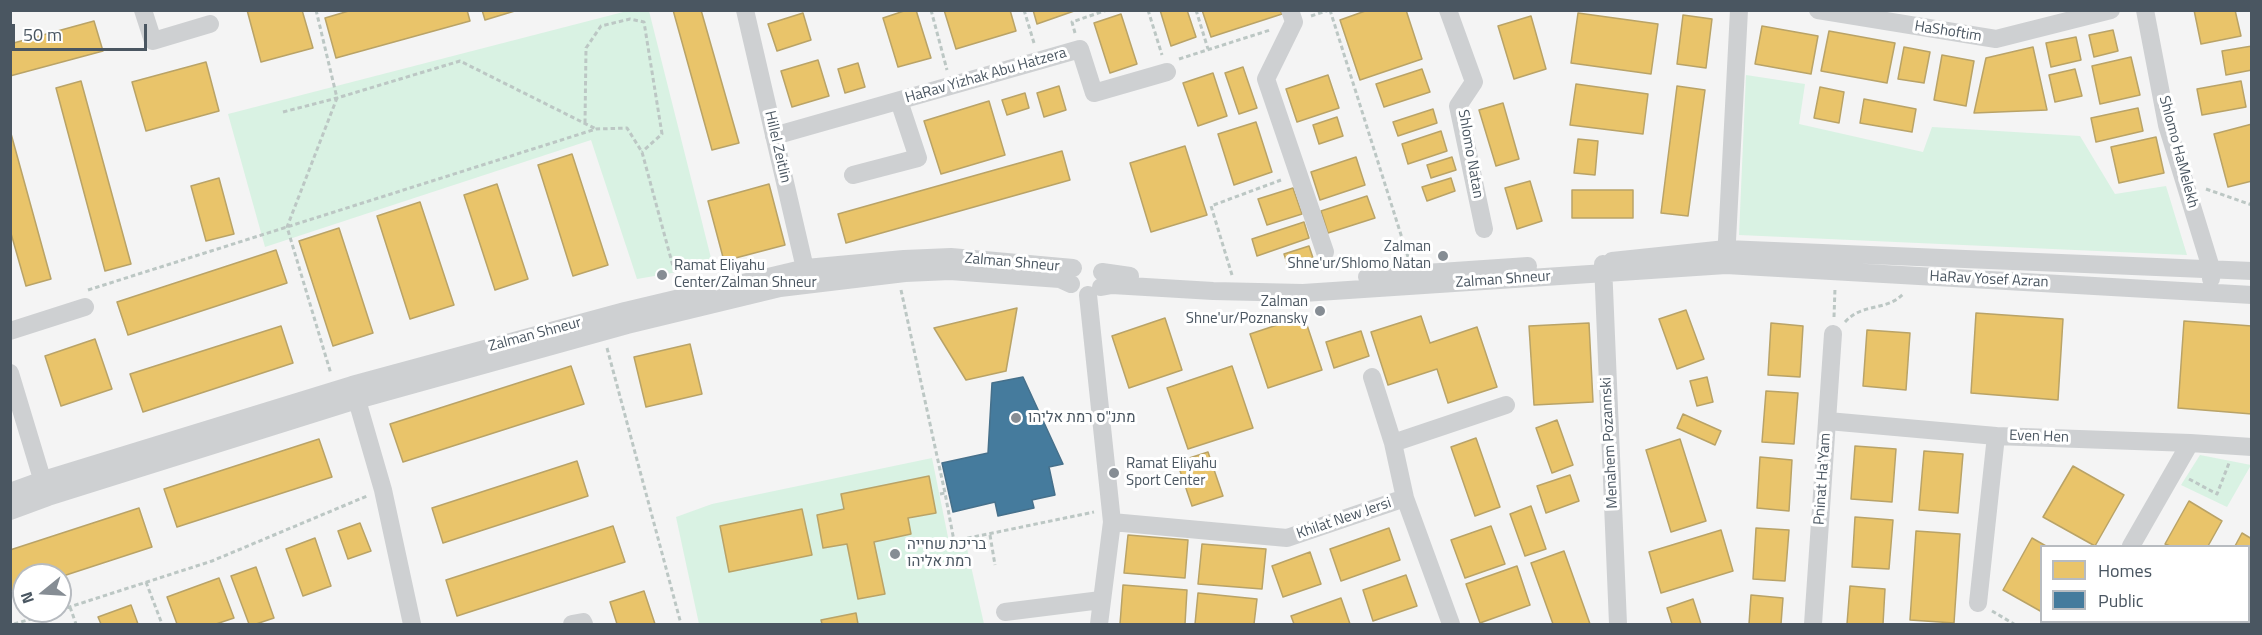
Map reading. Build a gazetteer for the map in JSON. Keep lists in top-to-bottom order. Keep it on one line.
{"streets":{"street":["HaShoftim","HaRav Yizhak Abu Hatzera","Hillel Zeitlin","Shlomo HaMelekh","Shlomo Natan","Zalman Shneur","HaRav Yosef Azran","Even Hen","Menahem Pozannski","Pninat Ha'Yam","Khilat New Jersi"]},"crossings":[["HaRav Yizhak Abu Hatzera","Hillel Zeitlin"],["Hillel Zeitlin","Zalman Shneur"],["Shlomo HaMelekh","HaRav Yosef Azran"],["Zalman Shneur","HaRav Yosef Azran"],["Zalman Shneur","Menahem Pozannski"],["Even Hen","Pninat Ha'Yam"]],"places":["Zalman Shne'ur/Shlomo Natan","Ramat Eliyahu Center/Zalman Shneur","Zalman Shne'ur/Poznansky","מתנ\"ס רמת אליהו","Ramat Eliyahu Sport Center","בריכת שחייה רמת אליהו"],"legend":["Homes","Public"],"scale_bar":"50 m","north":"left"}
